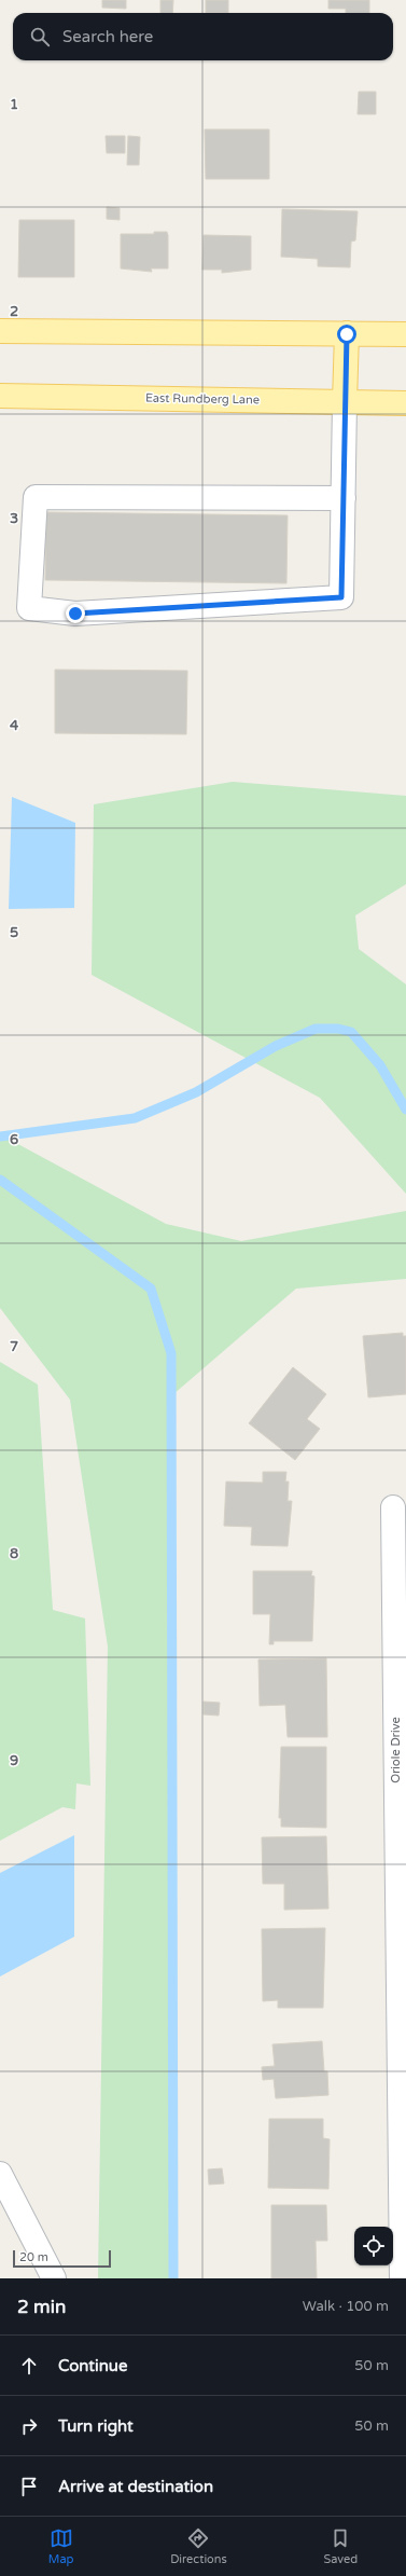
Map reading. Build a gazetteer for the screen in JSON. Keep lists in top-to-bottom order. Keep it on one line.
{"streets":{"main road":["East Rundberg Lane"],"street":["Oriole Drive"]},"scale_bar":"20 m","page":{"search":"Search here","scale":"20 m","heading":["2 min","Walk · 100 m"],"list":[["Continue","50 m"],["Turn right","50 m"],"Arrive at destination"],"nav":["Map","Directions","Saved"]},"grid":{"rows":["1","2","3","4","5","6","7","8","9"]}}
